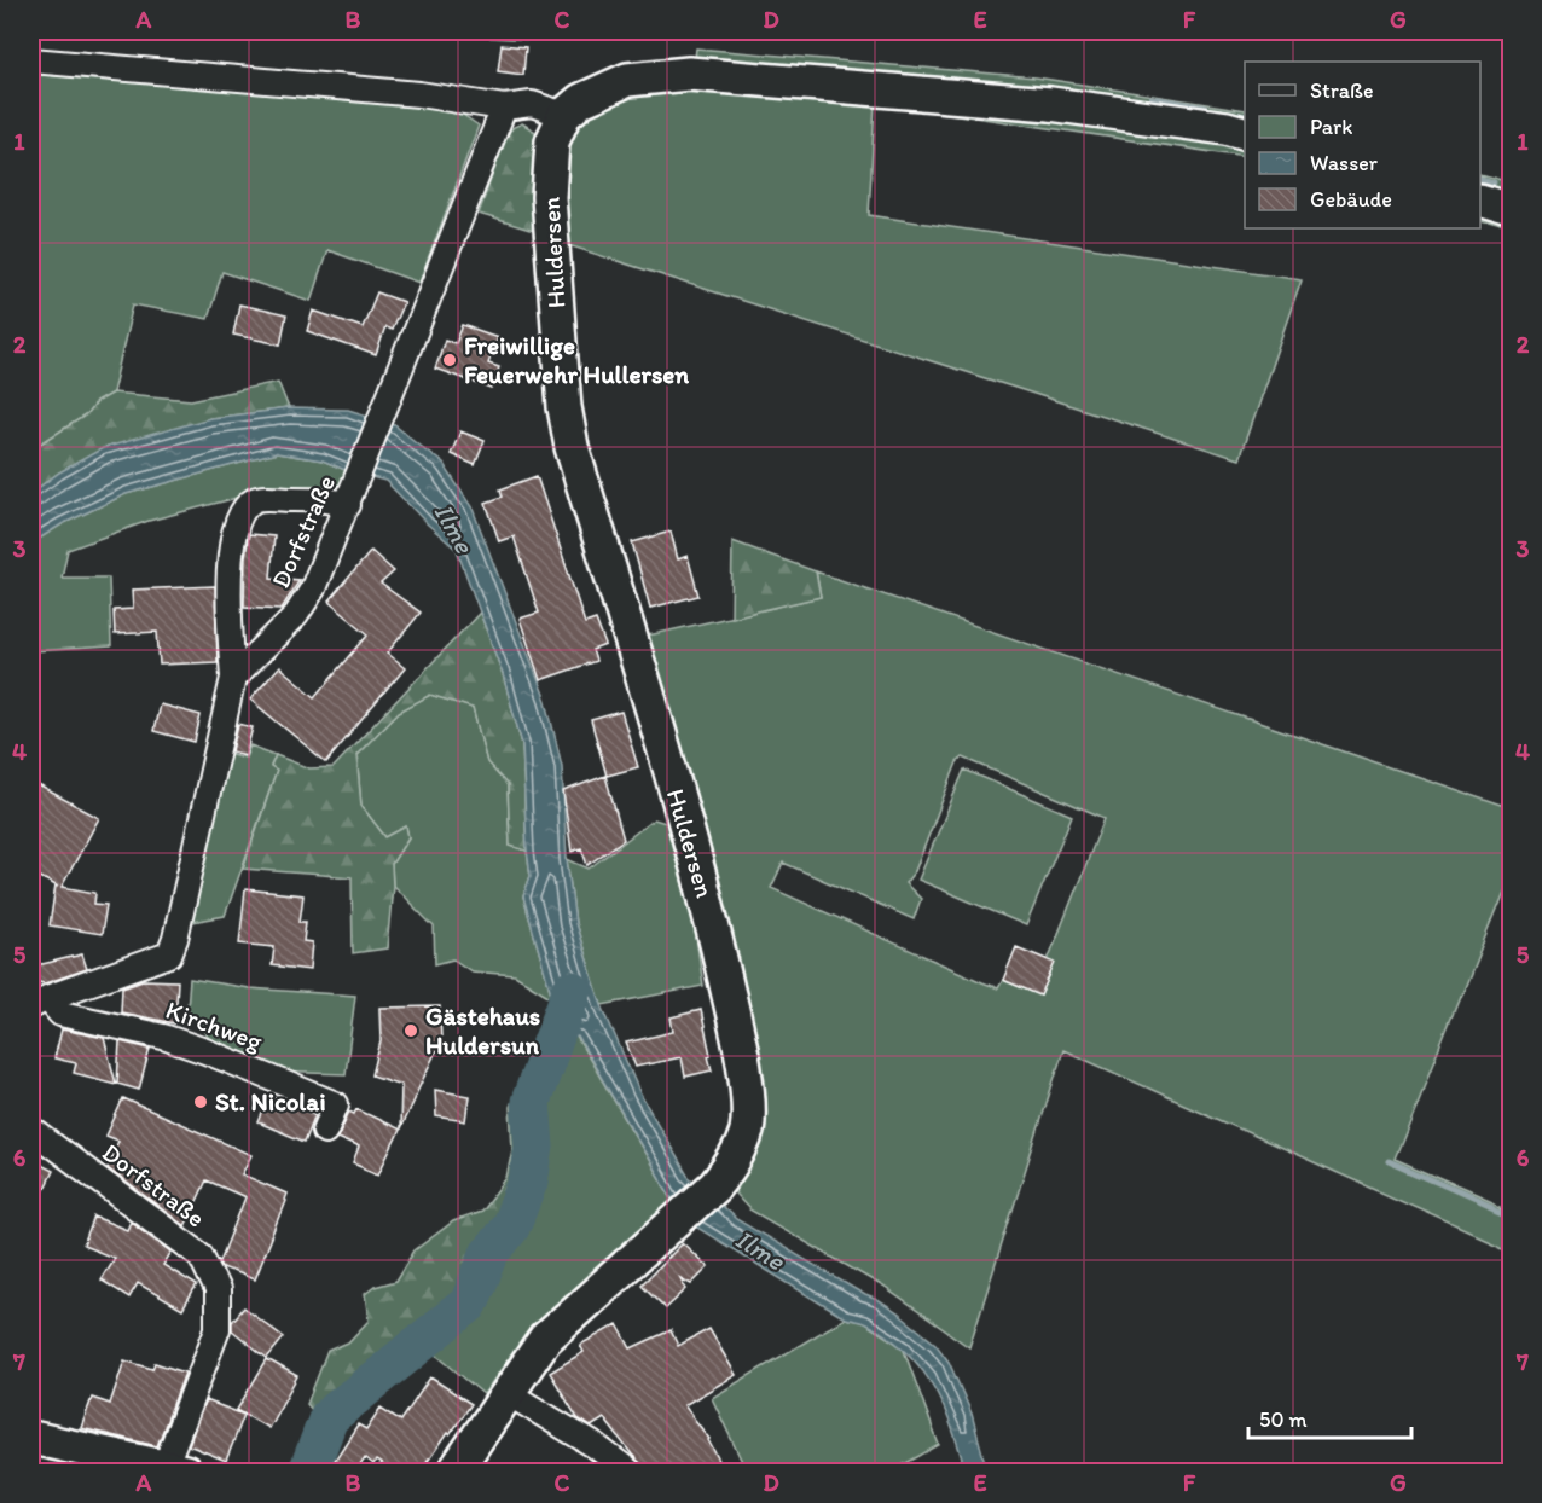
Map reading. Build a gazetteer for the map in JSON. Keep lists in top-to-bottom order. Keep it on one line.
{"streets":{"street":["Huldersen","Dorfstraße","Kirchweg"]},"water":["Ilme"],"places":["Freiwillige Feuerwehr Hullersen","Gästehaus Huldersun","St. Nicolai"],"legend":["Straße","Park","Wasser","Gebäude"],"scale_bar":"50 m","grid":{"columns":["A","B","C","D","E","F","G"],"rows":["1","2","3","4","5","6","7"]}}
